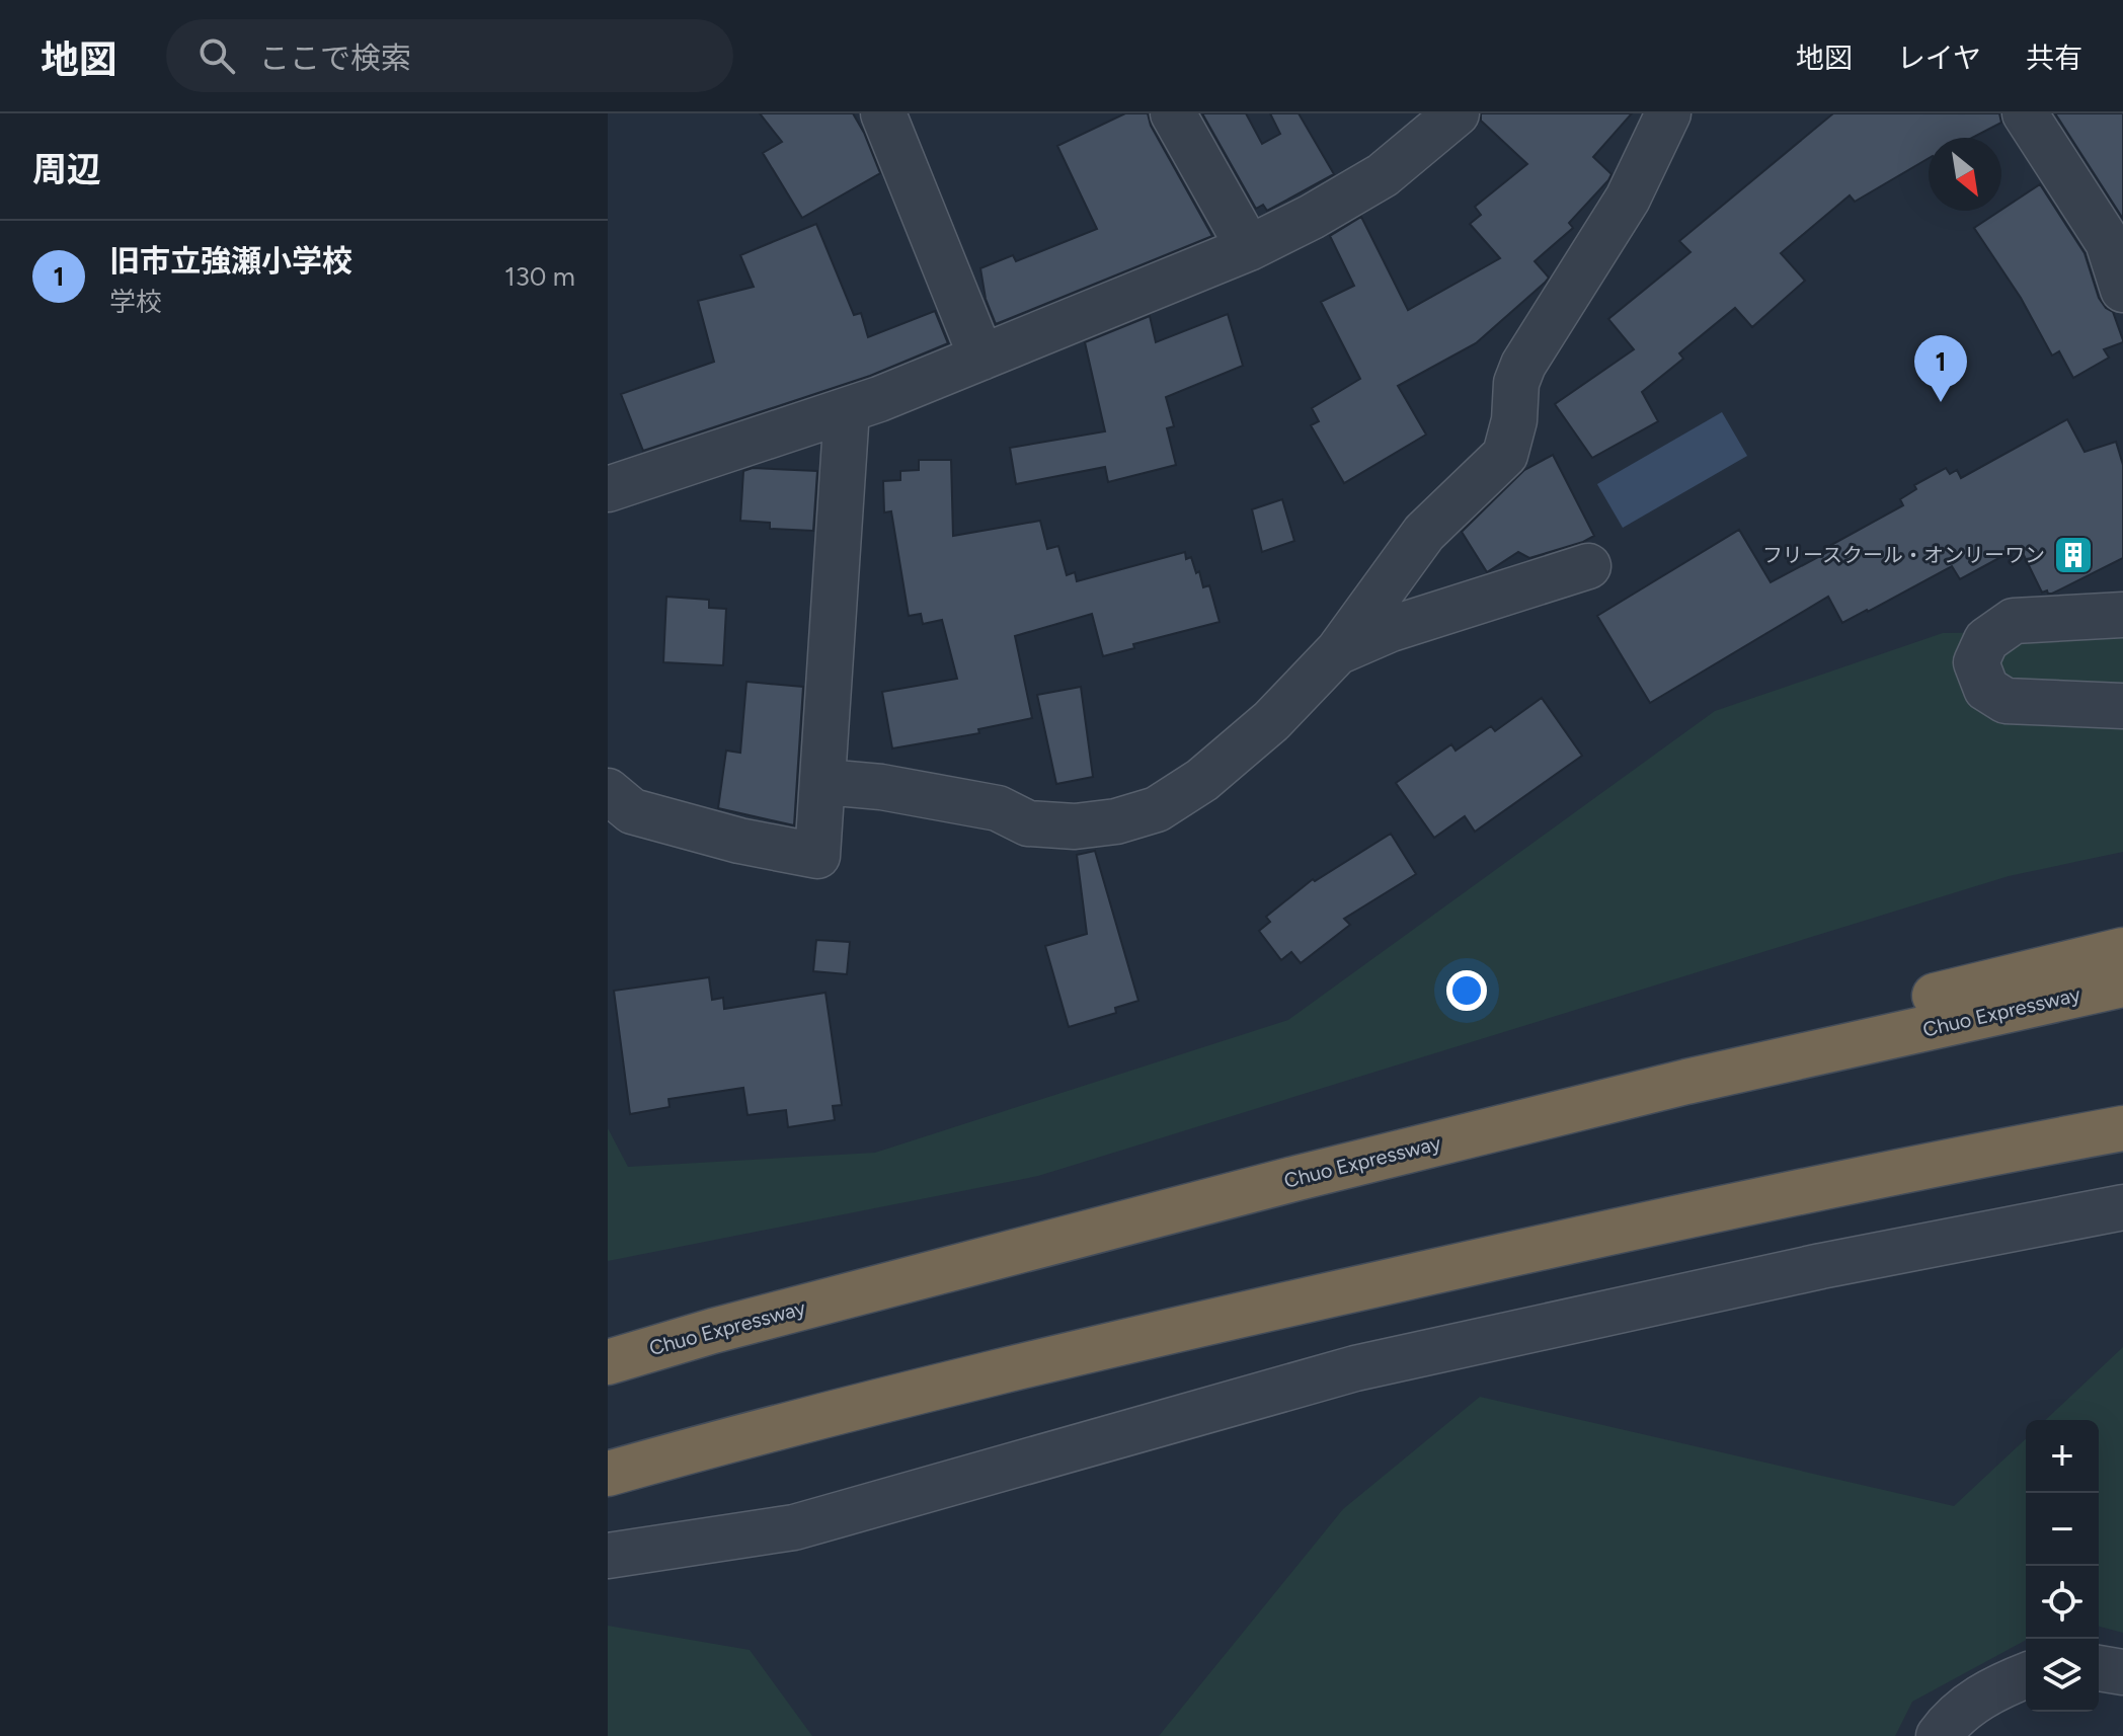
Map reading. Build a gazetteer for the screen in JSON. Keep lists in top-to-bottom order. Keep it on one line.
{"streets":{"highway":["Chuo Expressway"]},"places":{"building":["フリースクール・オンリーワン"]},"north":"bottom right","page":{"header":"地図","search":"ここで検索","nav":["地図","レイヤ","共有"],"heading":"周辺","list":[{"mark":"1","name":"旧市立強瀬小学校","note":"学校","value":"130 m"}],"pins":"1","map_buttons":["+","−"]}}
